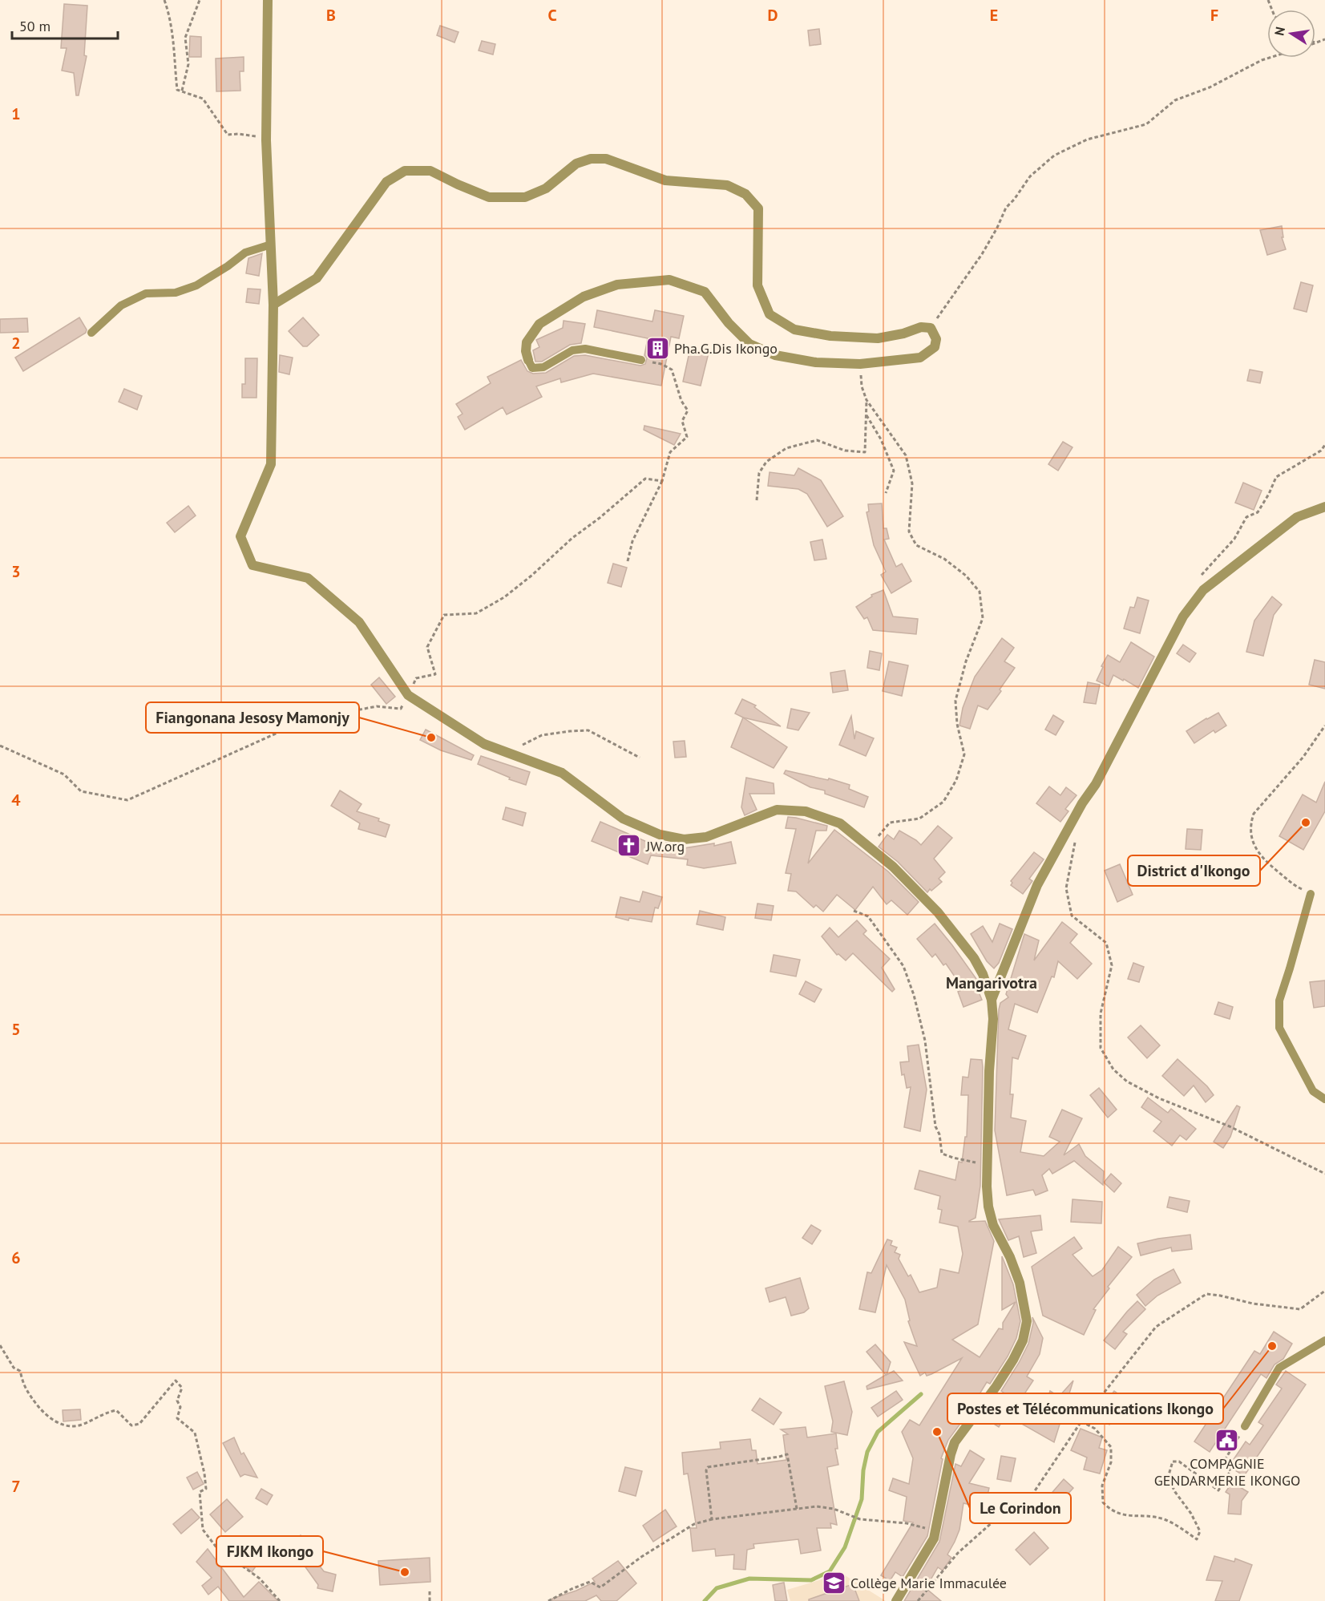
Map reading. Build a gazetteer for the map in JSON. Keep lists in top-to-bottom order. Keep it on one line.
{"districts":["Mangarivotra"],"places":{"building":["Pha.G.Dis Ikongo"],"other":["Fiangonana Jesosy Mamonjy","District d'Ikongo","Postes et Télécommunications Ikongo","Le Corindon","FJKM Ikongo"],"church":["JW.org"],"public building":["COMPAGNIE GENDARMERIE IKONGO"],"school or university":["Collège Marie Immaculée"]},"scale_bar":"50 m","north":"left","grid":{"columns":["B","C","D","E","F"],"rows":["1","2","3","4","5","6","7"]}}
